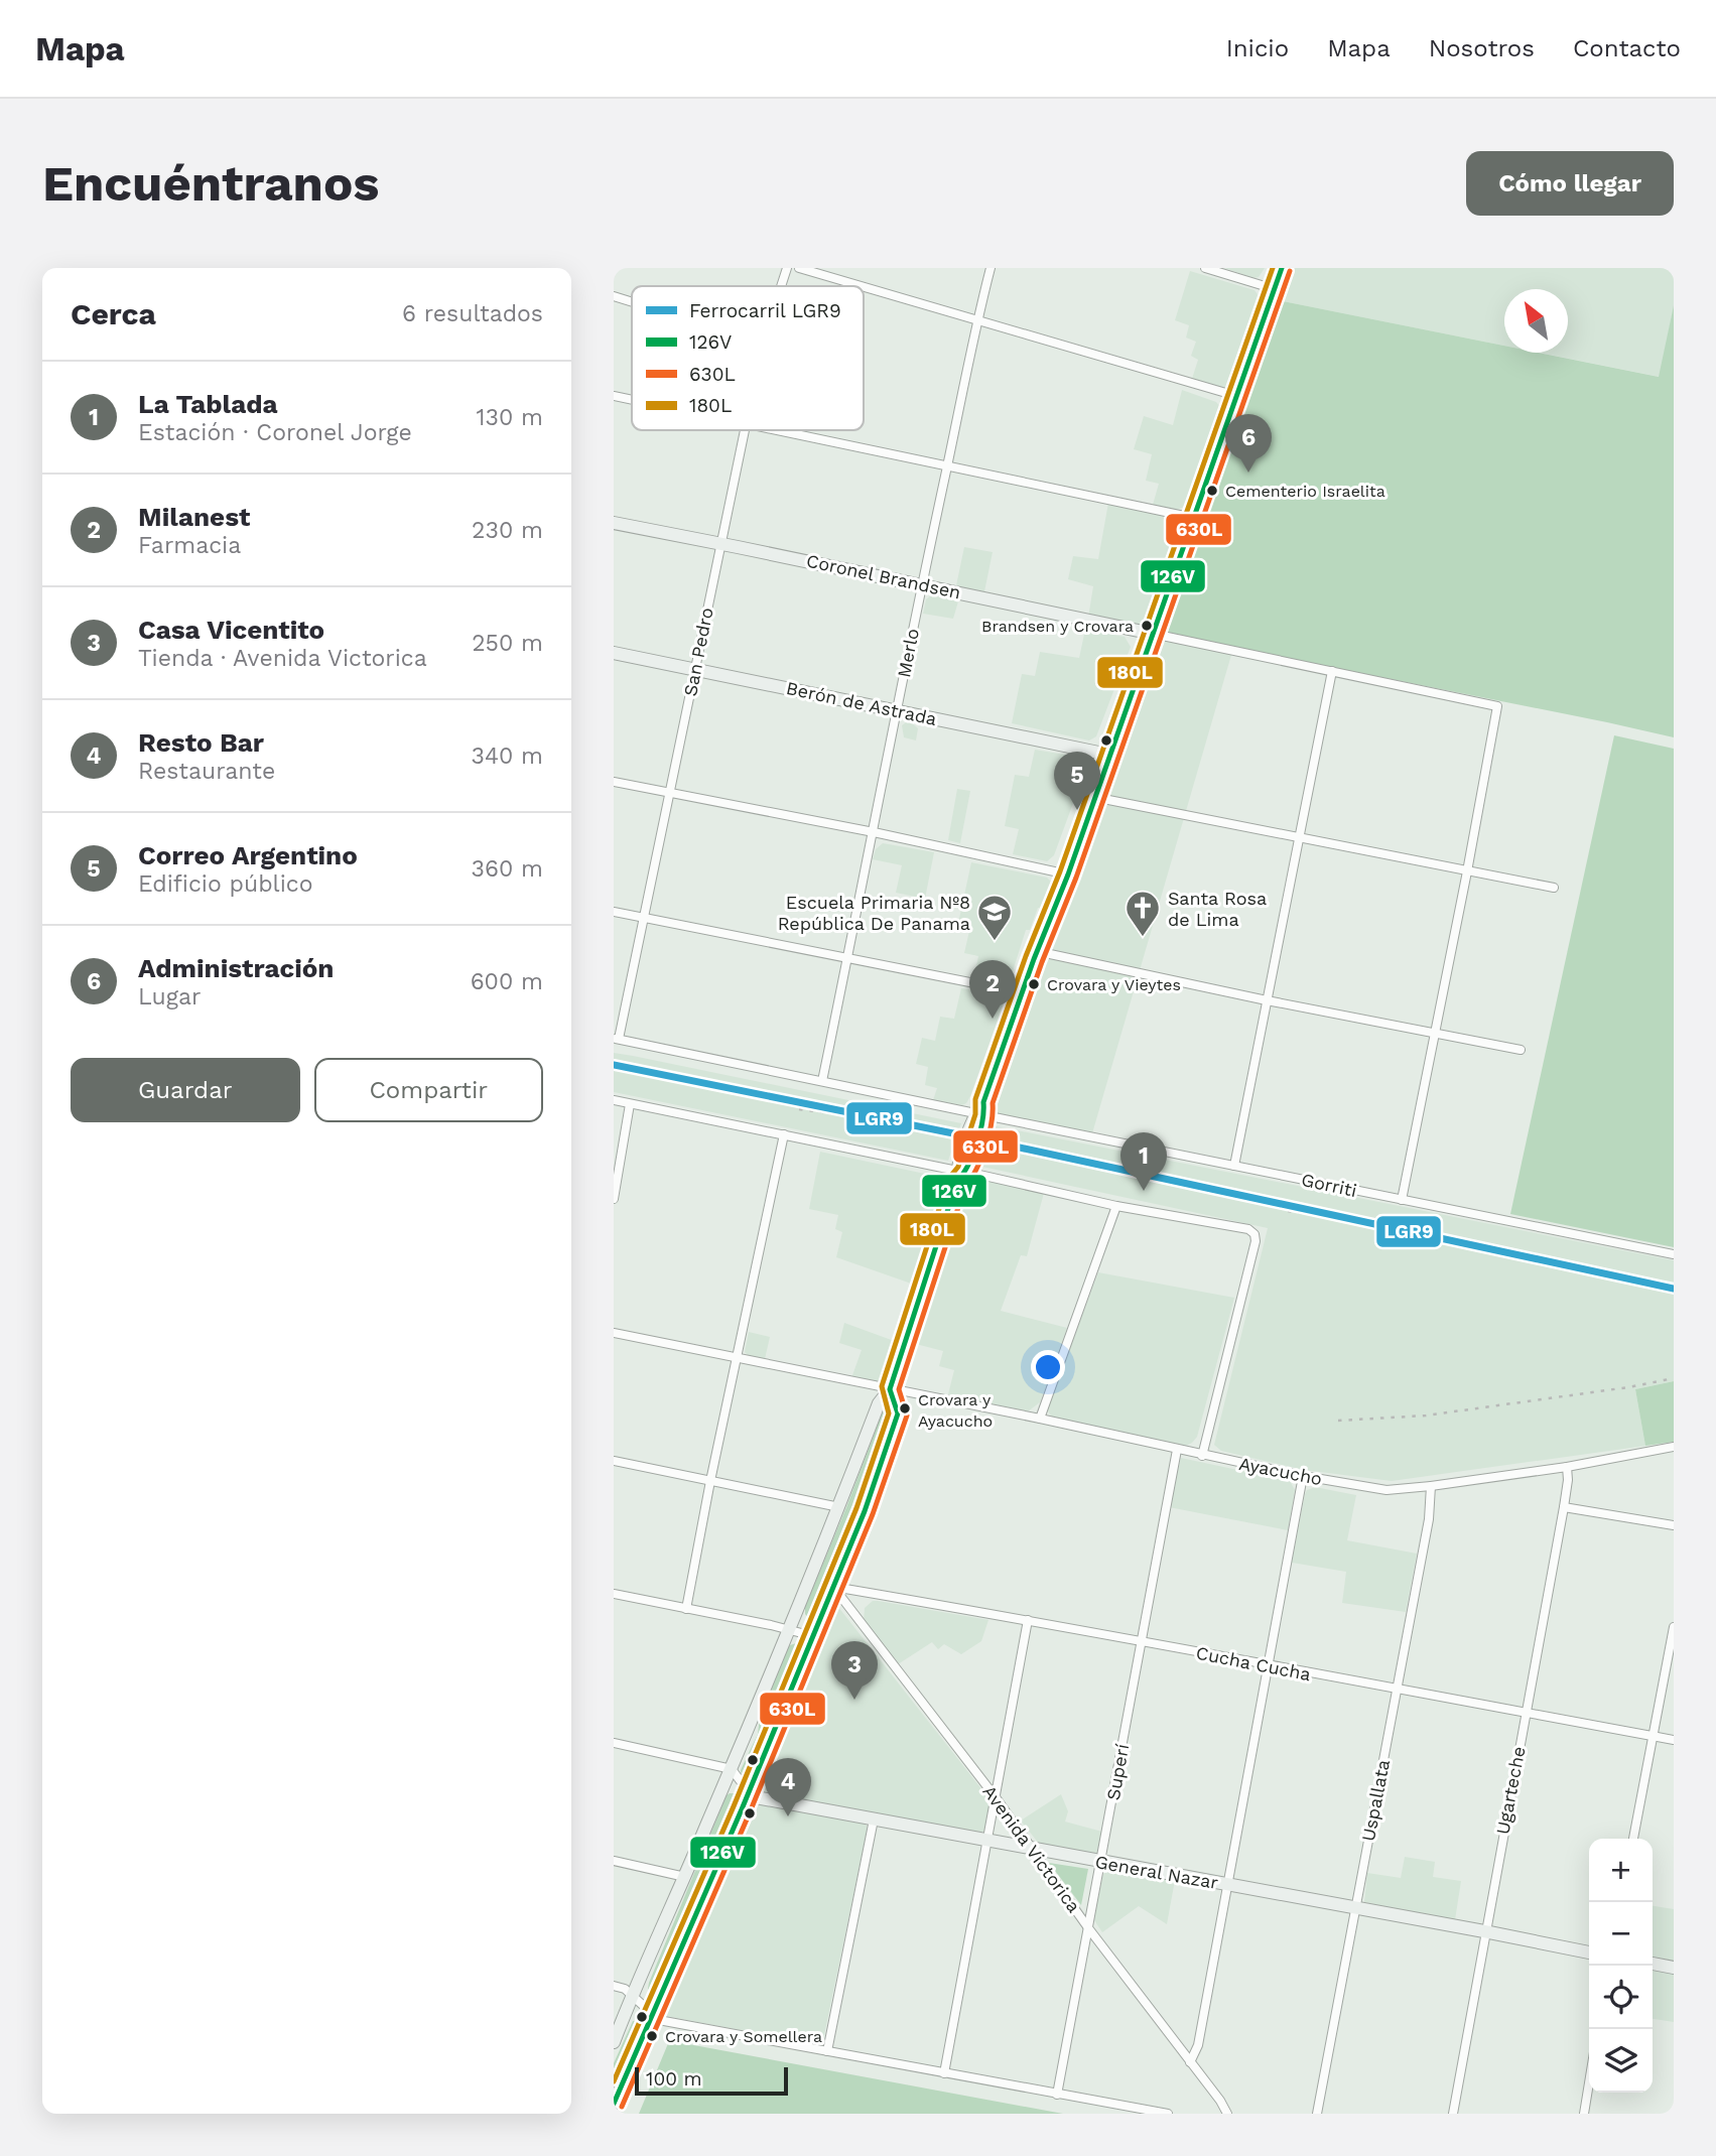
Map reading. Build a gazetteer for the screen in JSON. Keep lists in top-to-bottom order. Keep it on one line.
{"streets":{"main road":["Coronel Brandsen","Berón de Astrada","General Nazar"],"street":["San Pedro","Merlo","Gorriti","Ayacucho","Cucha Cucha","Superí","Ugarteche","Uspallata","Avenida Victorica"]},"crossings":[["Coronel Brandsen","San Pedro"],["Coronel Brandsen","Merlo"],["San Pedro","Berón de Astrada"],["San Pedro","Gorriti"],["Merlo","Berón de Astrada"],["Merlo","Gorriti"],["Ayacucho","Superí"],["Ayacucho","Ugarteche"],["Ayacucho","Uspallata"],["Cucha Cucha","Superí"],["Cucha Cucha","Ugarteche"],["Cucha Cucha","Uspallata"],["Cucha Cucha","Avenida Victorica"],["Superí","Avenida Victorica"],["Superí","General Nazar"],["Ugarteche","General Nazar"],["Uspallata","General Nazar"],["Avenida Victorica","General Nazar"]],"places":{"other":["Cementerio Israelita","Brandsen y Crovara","Crovara y Vieytes","Crovara y Ayacucho","Crovara y Somellera"],"church":["Santa Rosa de Lima"],"school or university":["Escuela Primaria Nº8 República De Panama"]},"lines":["transit line 126V","transit line 180L","transit line 630L","rail line LGR9"],"legend":["Ferrocarril LGR9","126V","630L","180L"],"scale_bar":"100 m","north":"top left","page":{"header":"Mapa","nav":["Inicio","Mapa","Nosotros","Contacto"],"buttons":["Cómo llegar",["Guardar","Compartir"]],"title":"Encuéntranos","heading":["Cerca","6 resultados"],"list":[{"mark":"1","name":"La Tablada","note":"Estación · Coronel Jorge","value":"130 m"},{"mark":"2","name":"Milanest","note":"Farmacia","value":"230 m"},{"mark":"3","name":"Casa Vicentito","note":"Tienda · Avenida Victorica","value":"250 m"},{"mark":"4","name":"Resto Bar","note":"Restaurante","value":"340 m"},{"mark":"5","name":"Correo Argentino","note":"Edificio público","value":"360 m"},{"mark":"6","name":"Administración","note":"Lugar","value":"600 m"}],"pins":["6","5","2","1","3","4"],"map_buttons":["+","−"],"scale":"100 m"}}
